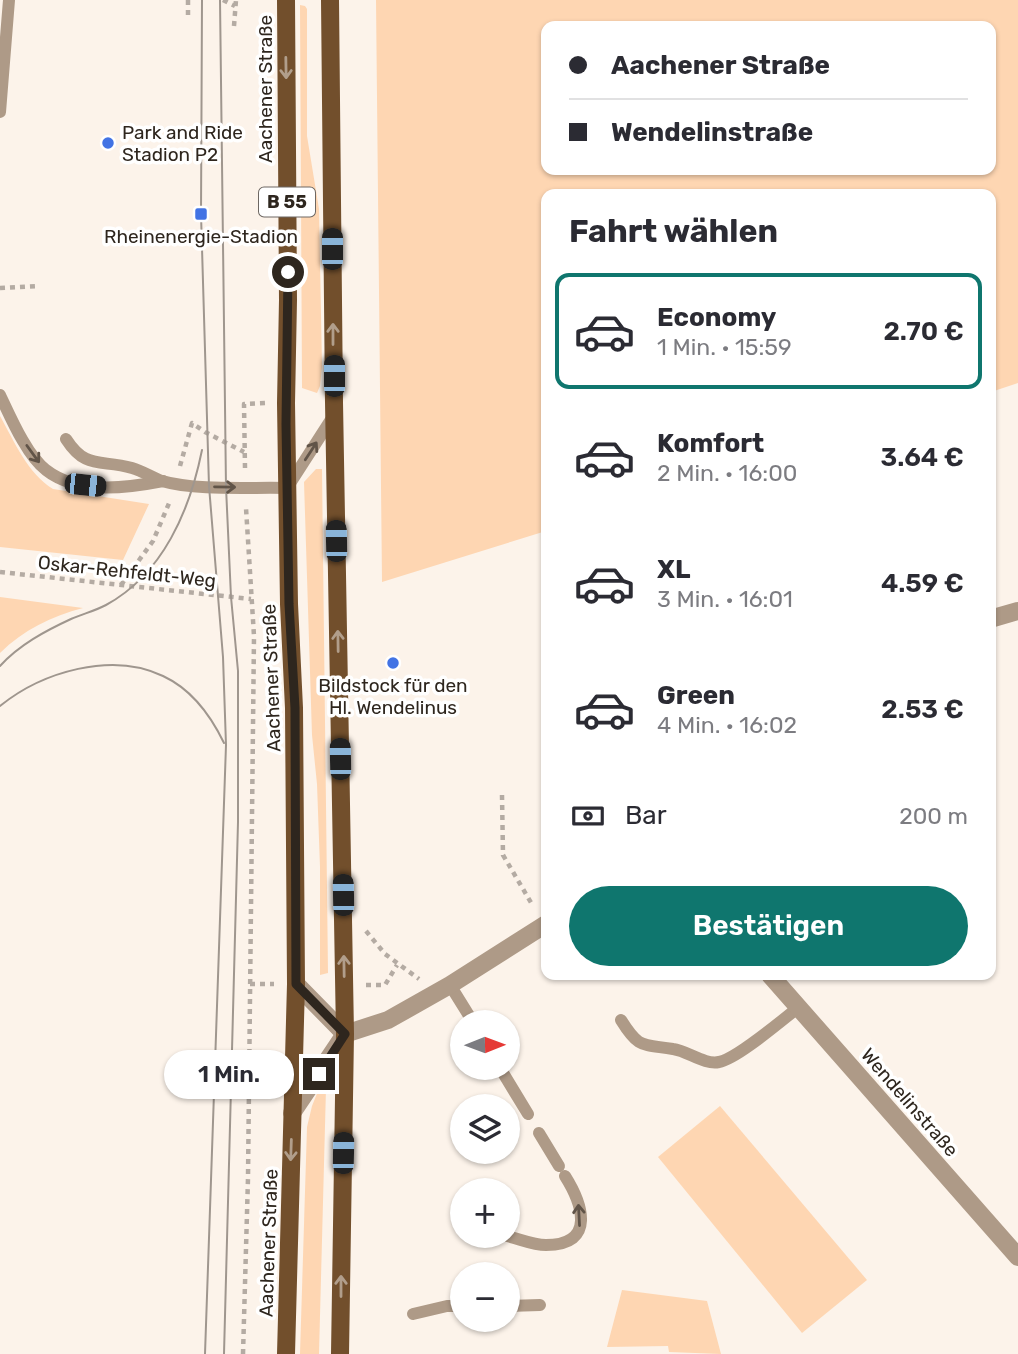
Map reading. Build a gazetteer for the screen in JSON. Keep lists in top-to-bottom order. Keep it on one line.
{"streets":{"main road":["Aachener Straße","B 55"],"street":["Wendelinstraße"],"path":["Oskar-Rehfeldt-Weg"]},"places":{"other":["Park and Ride Stadion P2","Bildstock für den Hl. Wendelinus"],"transit":["Rheinenergie-Stadion"]},"north":"right","page":{"banner":["Aachener Straße","Wendelinstraße"],"heading":"Fahrt wählen","list":[{"name":"Economy","note":"1 Min. · 15:59","value":"2.70 €"},{"name":"Komfort","note":"2 Min. · 16:00","value":"3.64 €"},{"name":"XL","note":"3 Min. · 16:01","value":"4.59 €"},{"name":"Green","note":"4 Min. · 16:02","value":"2.53 €"}],"pay":["Bar","200 m"],"buttons":"Bestätigen","map_buttons":["+","−"],"bubble":"1 Min."}}
